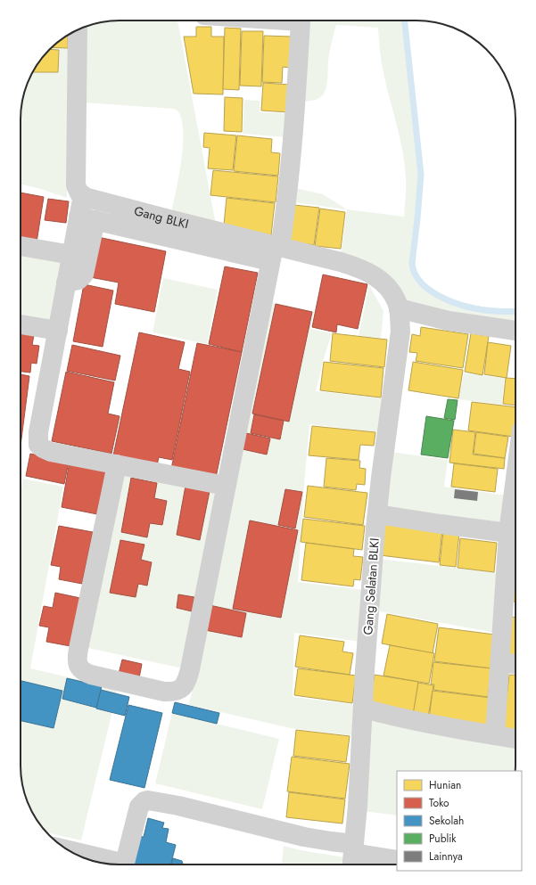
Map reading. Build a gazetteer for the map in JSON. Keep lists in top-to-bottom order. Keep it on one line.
{"streets":{"street":["Gang BLKI","Gang Selatan BLKI"]},"crossings":[["Gang BLKI","Gang Selatan BLKI"]],"legend":["Hunian","Toko","Sekolah","Publik","Lainnya"]}
